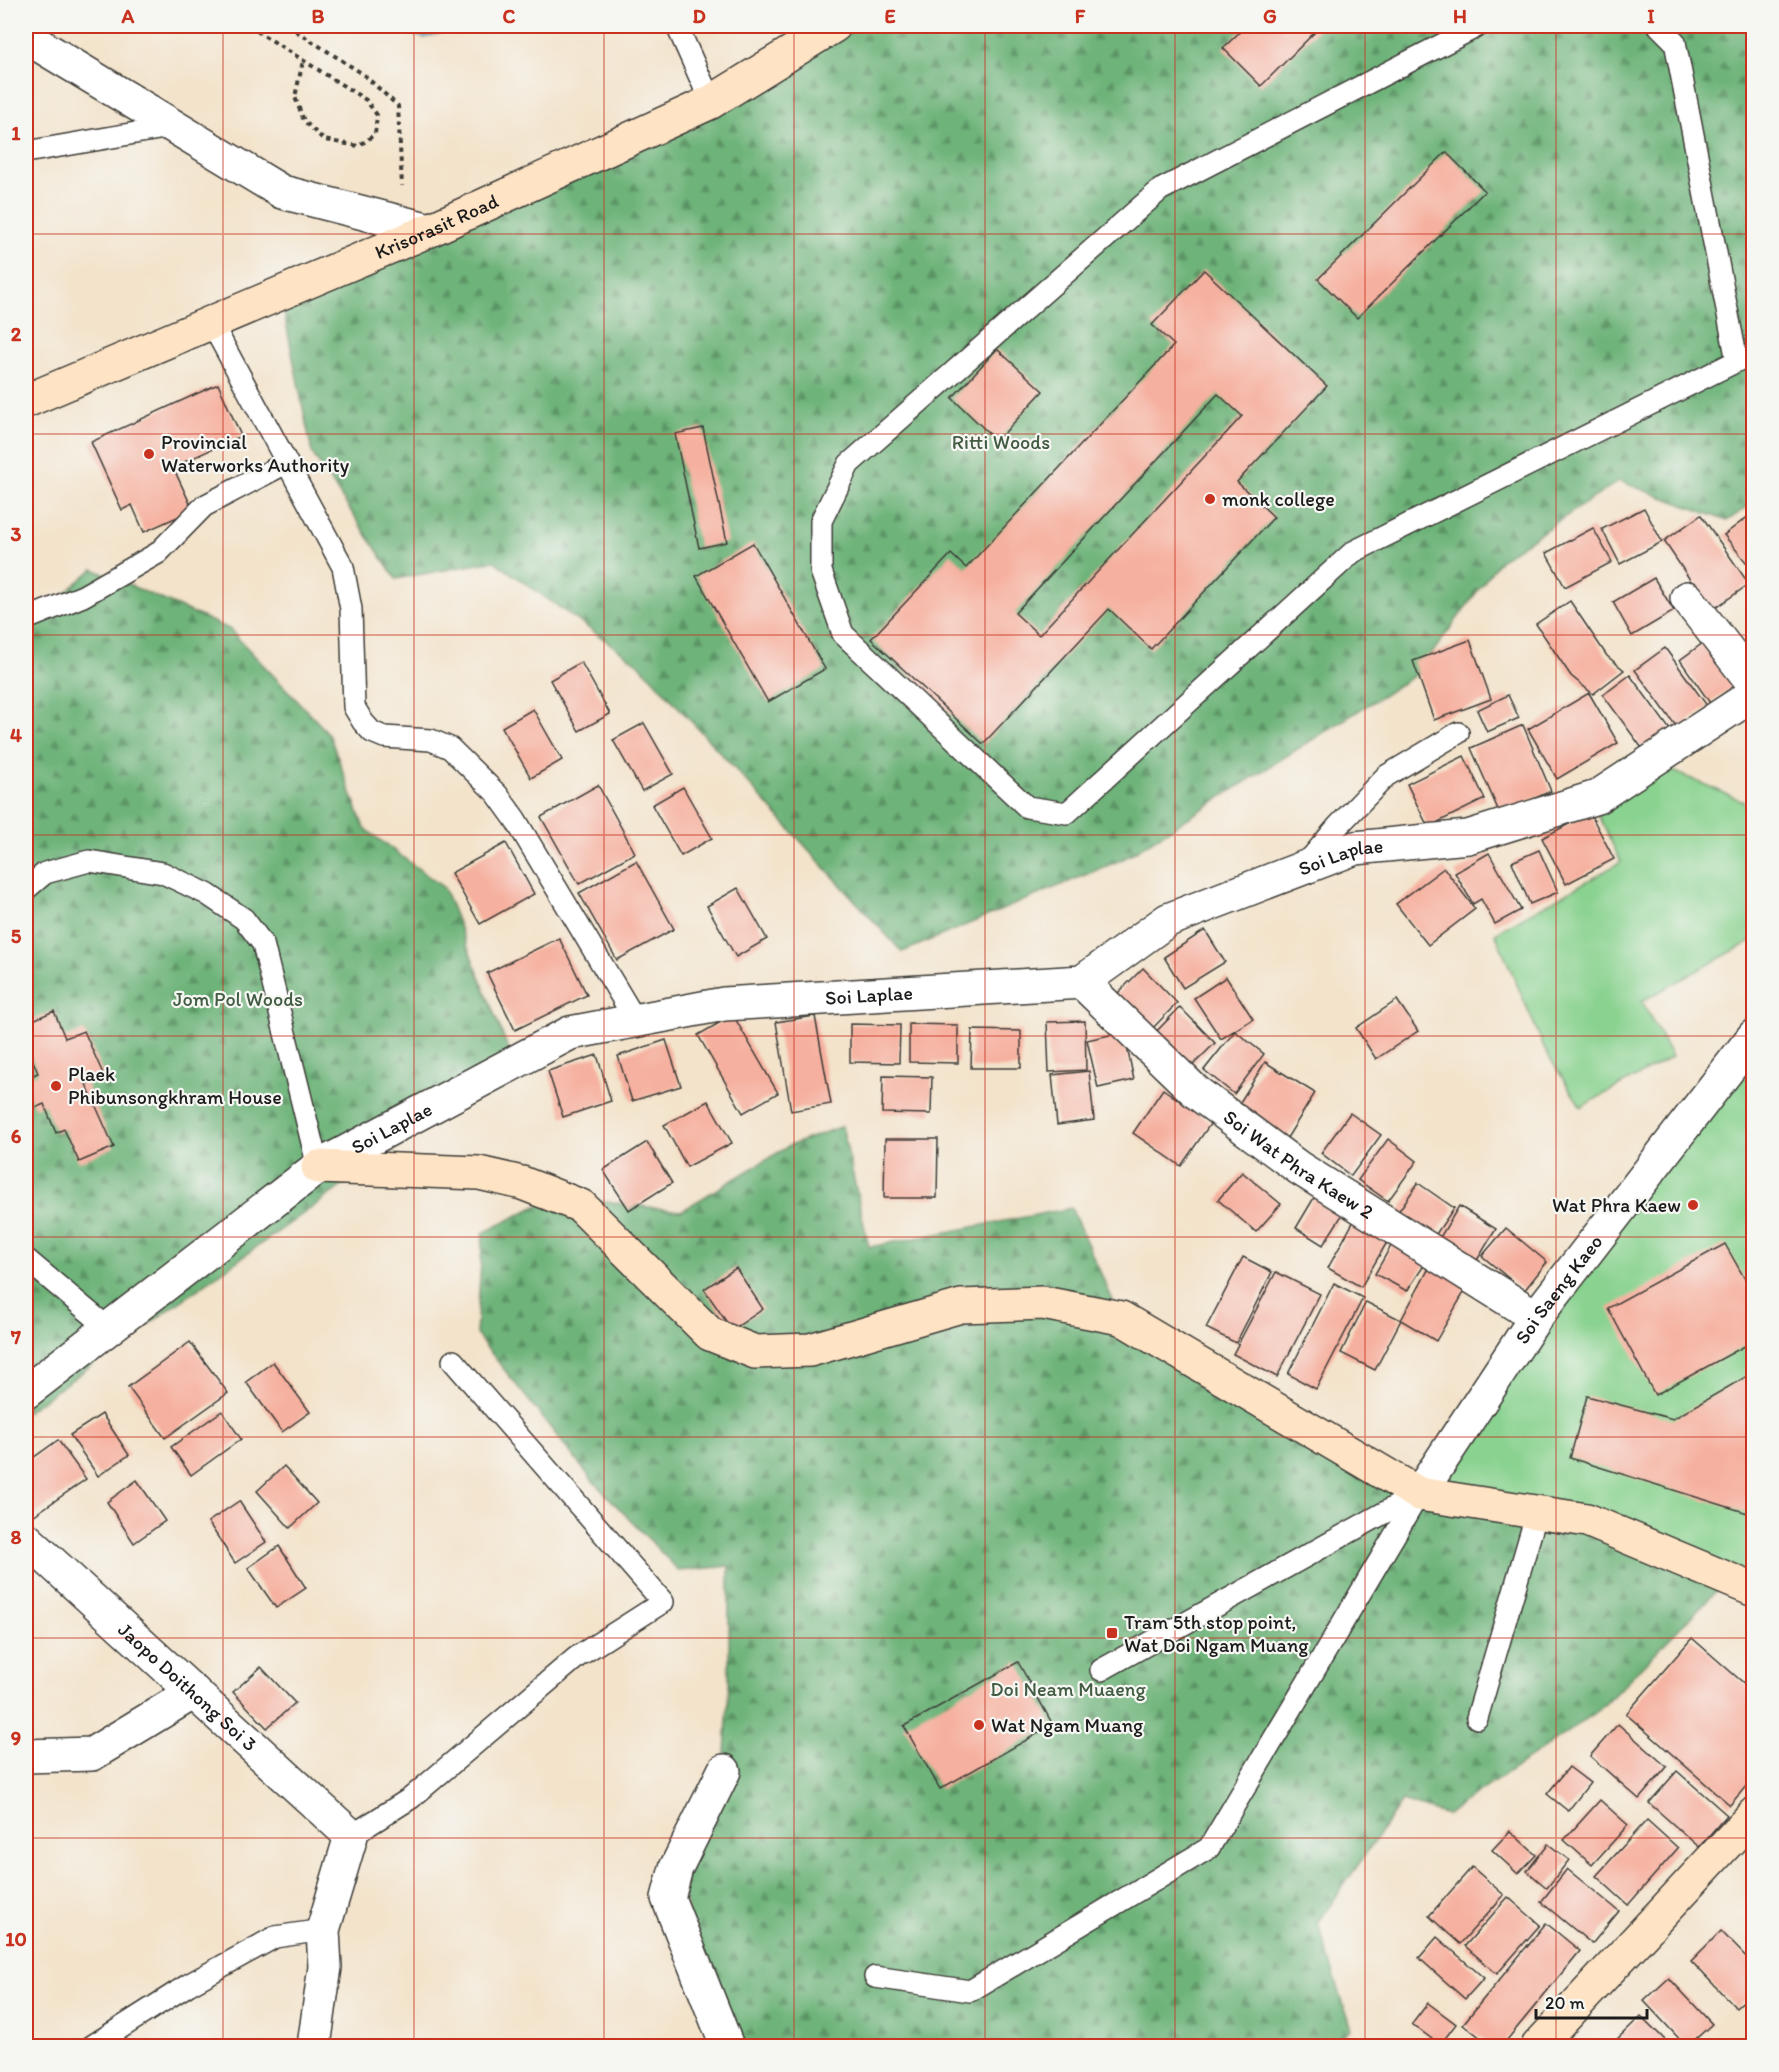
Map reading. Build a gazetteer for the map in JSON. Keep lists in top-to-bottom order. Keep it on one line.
{"streets":{"street":["Krisorasit Road","Soi Laplae","Soi Wat Phra Kaew 2","Soi Saeng Kaeo","Jaopo Doithong Soi 3"]},"crossings":[["Soi Laplae","Soi Wat Phra Kaew 2"],["Soi Wat Phra Kaew 2","Soi Saeng Kaeo"]],"parks":["Ritti Woods","Jom Pol Woods","Doi Neam Muaeng"],"places":{"other":["Provincial Waterworks Authority","monk college","Plaek Phibunsongkhram House","Wat Phra Kaew","Wat Ngam Muang"],"transit":["Tram 5th stop point, Wat Doi Ngam Muang"]},"scale_bar":"20 m","grid":{"columns":["A","B","C","D","E","F","G","H","I"],"rows":["1","2","3","4","5","6","7","8","9","10"]}}
